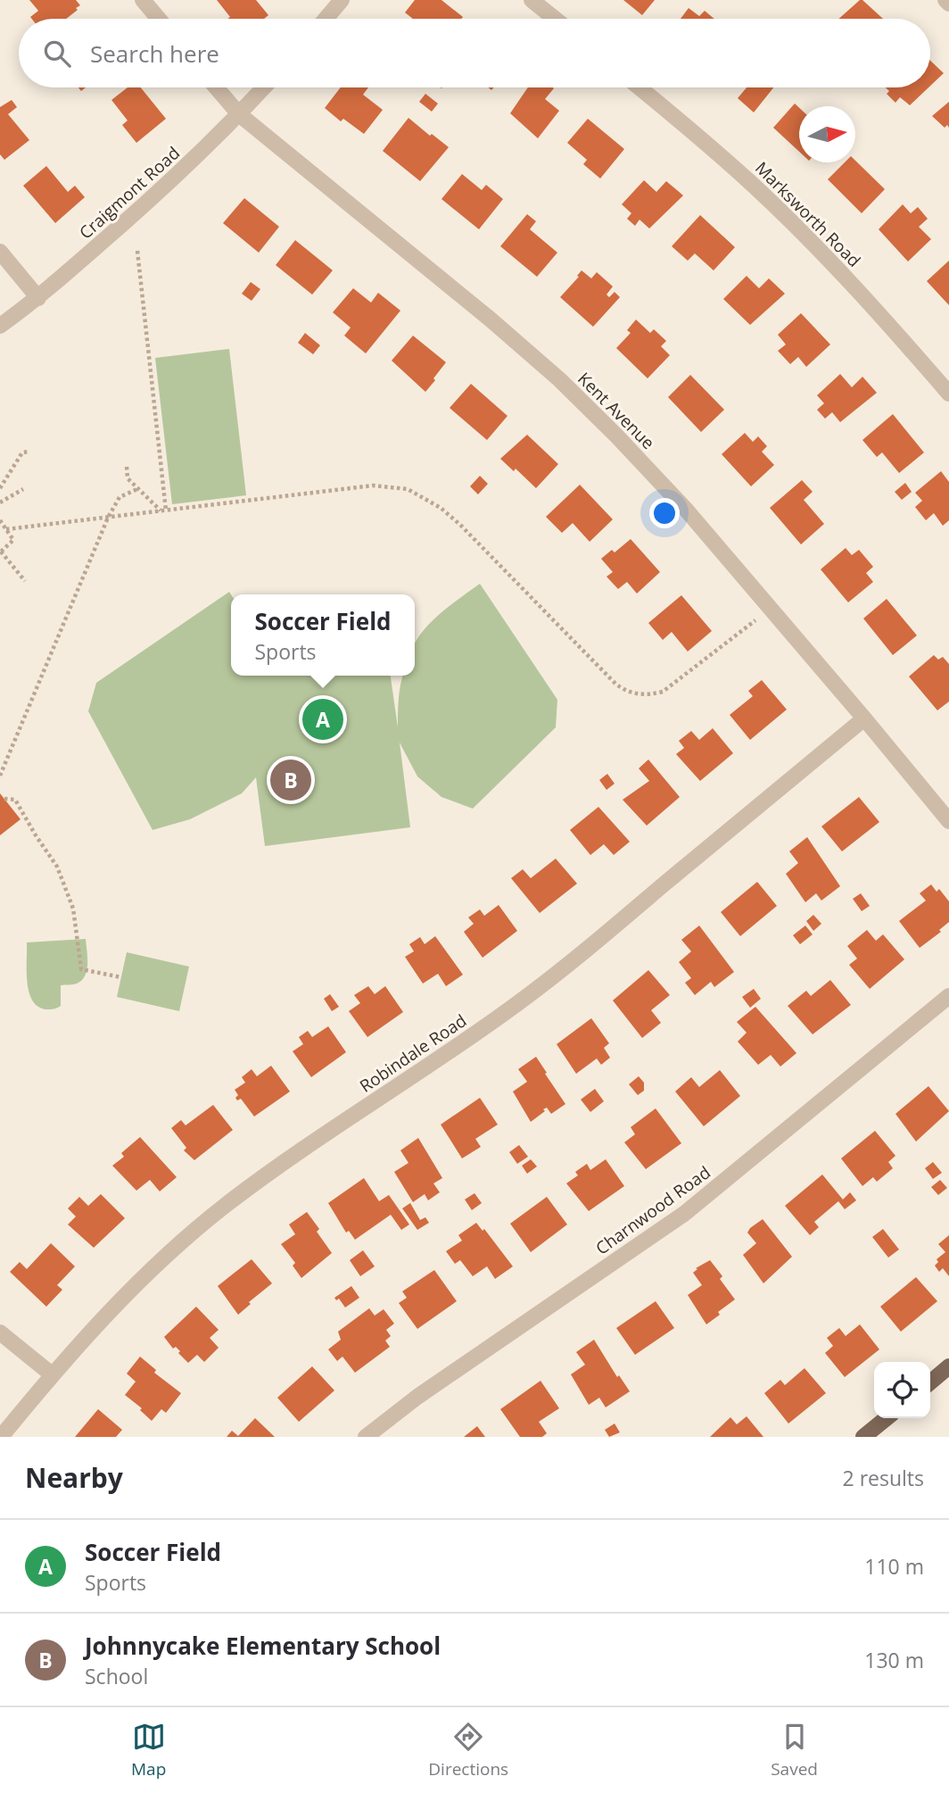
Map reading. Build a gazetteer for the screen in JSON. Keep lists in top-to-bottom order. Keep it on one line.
{"streets":{"street":["Craigmont Road","Marksworth Road","Kent Avenue","Robindale Road","Charnwood Road"]},"crossings":[["Craigmont Road","Kent Avenue"],["Kent Avenue","Robindale Road"]],"north":"right","page":{"search":"Search here","popup":["Soccer Field","Sports"],"pins":["A","B"],"heading":["Nearby","2 results"],"list":[{"mark":"A","name":"Soccer Field","note":"Sports","value":"110 m"},{"mark":"B","name":"Johnnycake Elementary School","note":"School","value":"130 m"}],"nav":["Map","Directions","Saved"]}}
